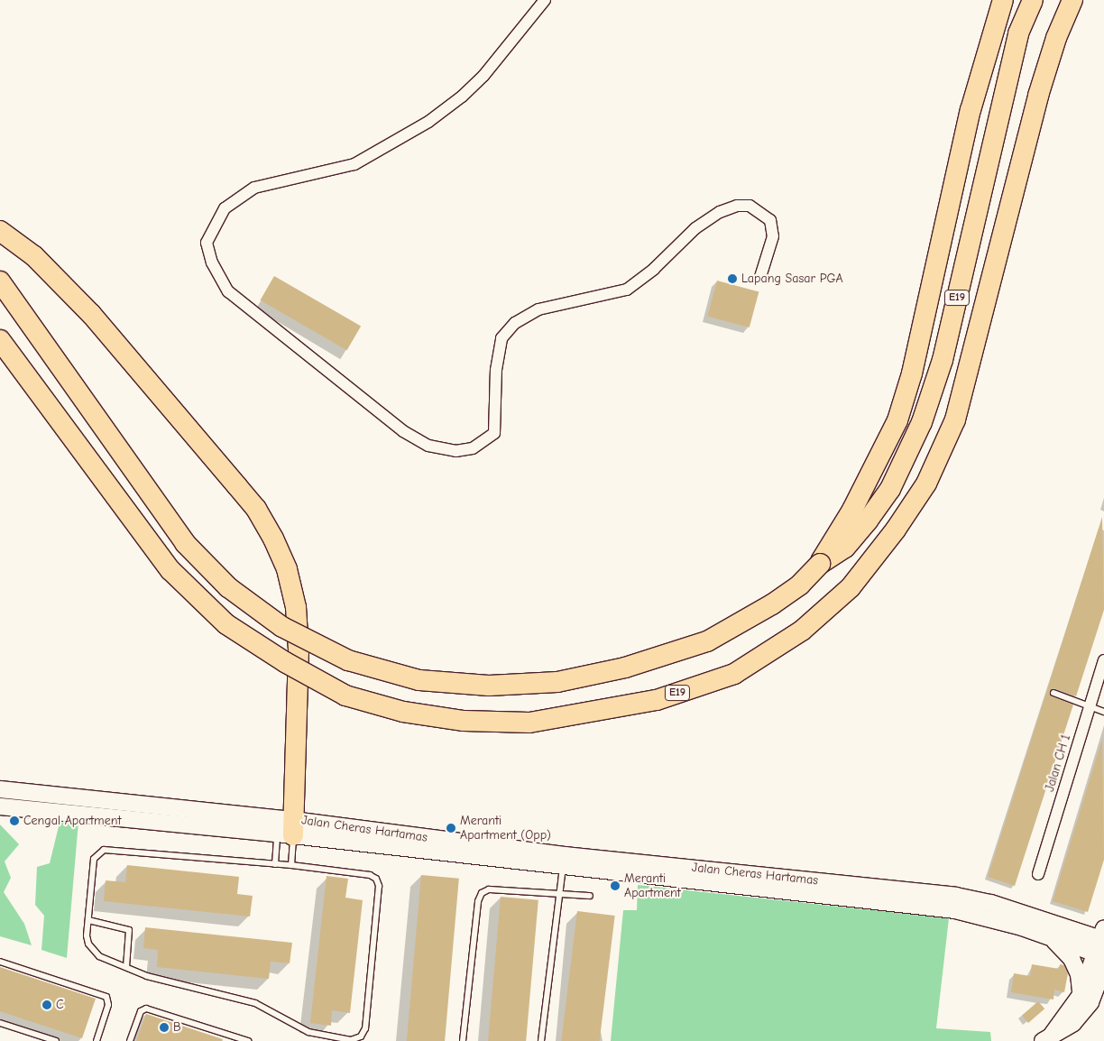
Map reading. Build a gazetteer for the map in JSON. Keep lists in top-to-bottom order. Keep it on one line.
{"streets":{"highway":["E19"],"street":["Jalan CH 1","Jalan Cheras Hartamas"]},"places":["Lapang Sasar PGA","Cengal Apartment","Meranti Apartment (Opp)","Meranti Apartment","C","B"]}
